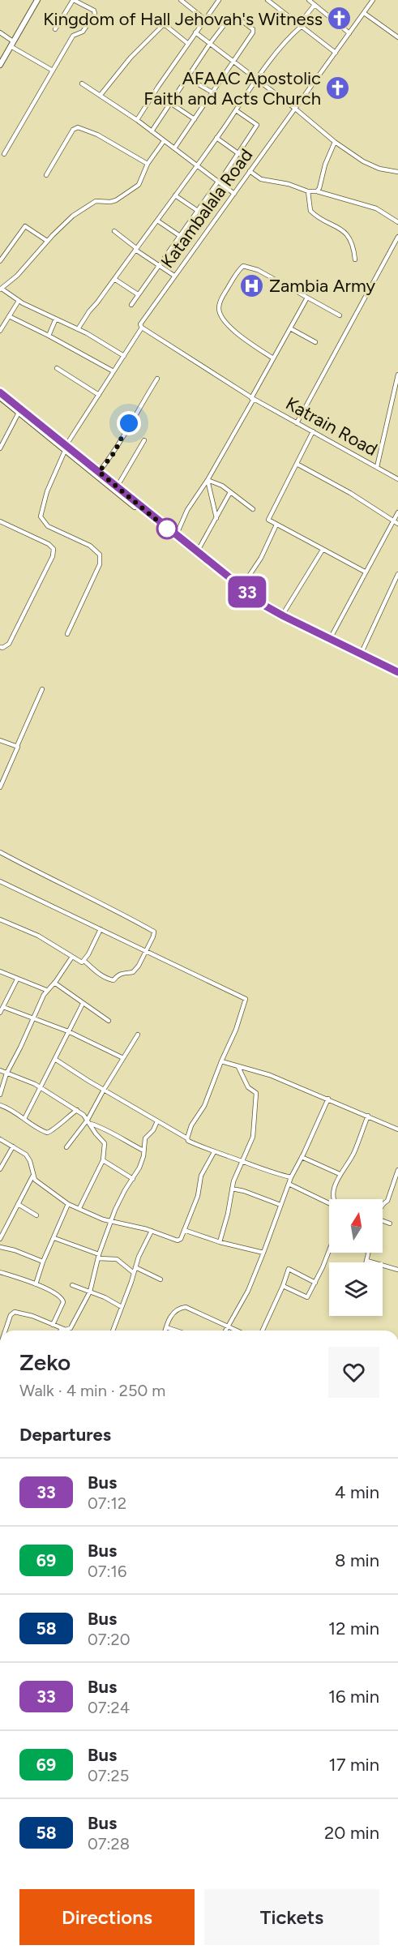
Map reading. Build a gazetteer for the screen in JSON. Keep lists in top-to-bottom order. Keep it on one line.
{"streets":{"street":["Katambalala Road","Katrain Road"]},"places":{"church":["Kingdom of Hall Jehovah's Witness","AFAAC Apostolic Faith and Acts Church"],"hospital":["Zambia Army"]},"lines":["bus line 33"],"north":"top","page":{"on_map":"33","heading":[["Zeko","Walk · 4 min · 250 m"],"Departures"],"list":[{"mark":"33","name":"Bus","note":"07:12","value":"4 min"},{"mark":"69","name":"Bus","note":"07:16","value":"8 min"},{"mark":"58","name":"Bus","note":"07:20","value":"12 min"},{"mark":"33","name":"Bus","note":"07:24","value":"16 min"},{"mark":"69","name":"Bus","note":"07:25","value":"17 min"},{"mark":"58","name":"Bus","note":"07:28","value":"20 min"}],"buttons":["Directions","Tickets"]}}
